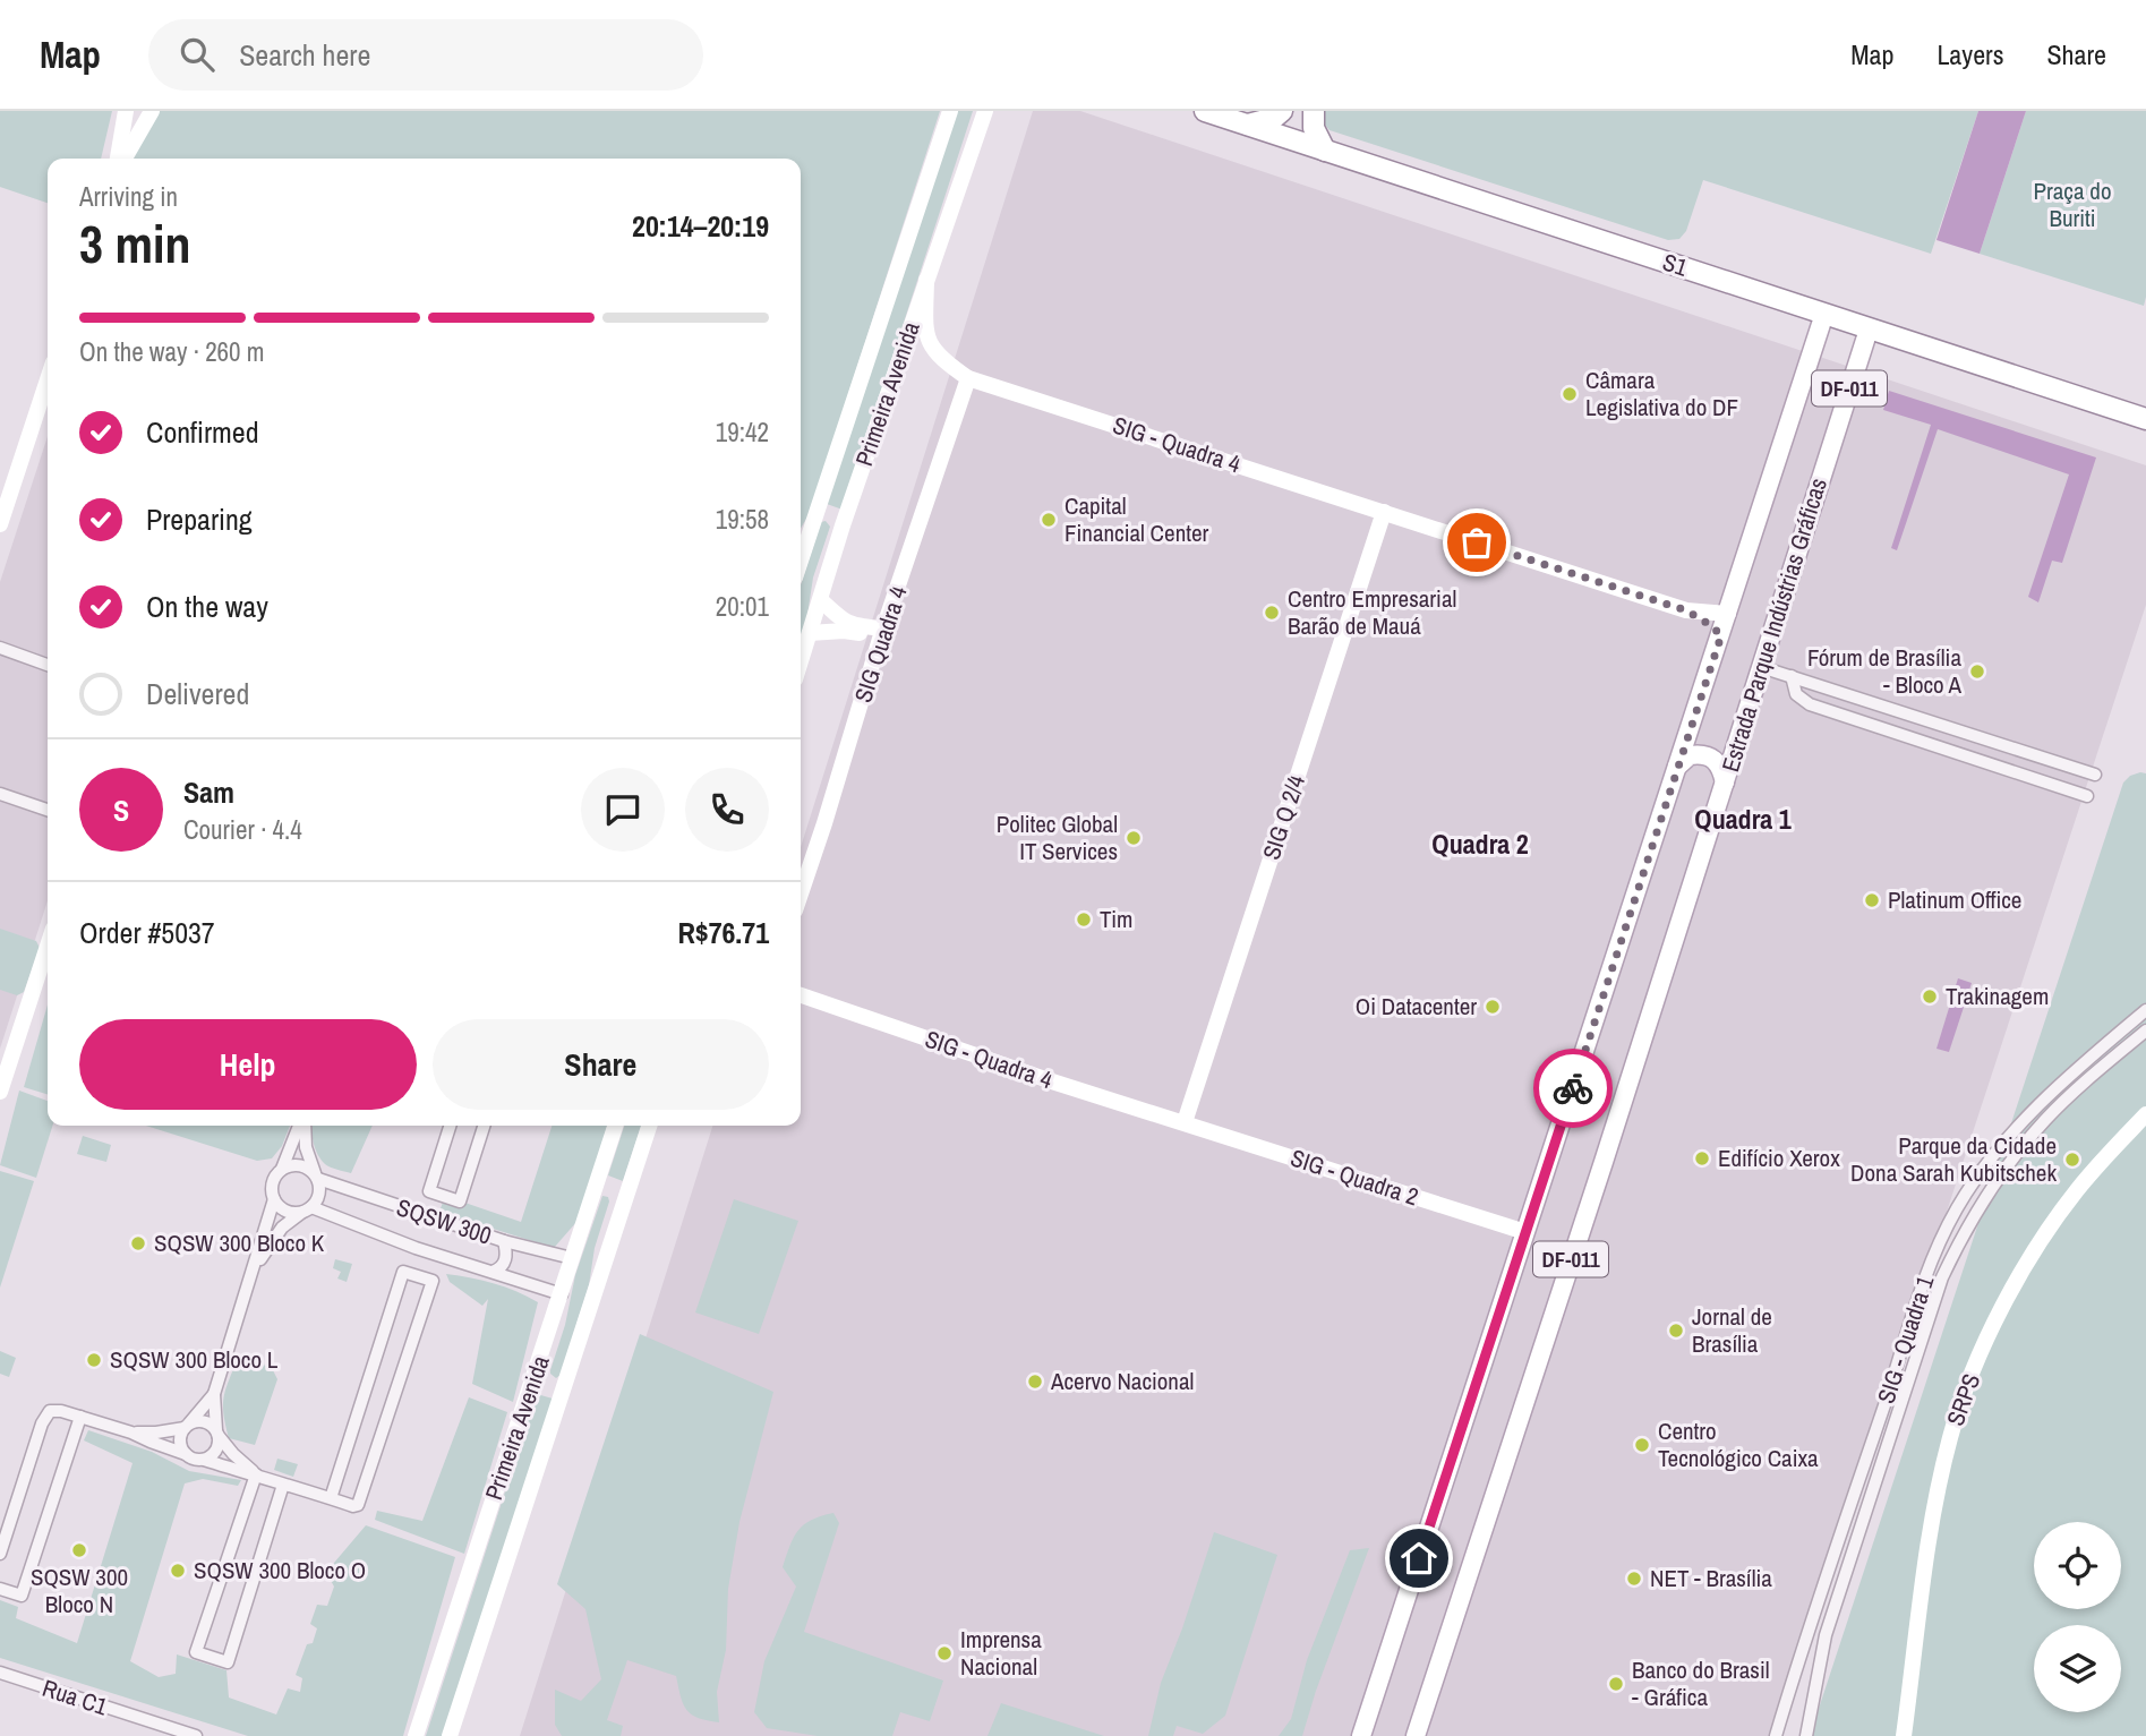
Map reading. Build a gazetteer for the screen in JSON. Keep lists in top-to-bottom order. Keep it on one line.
{"streets":{"highway":["S1"],"main road":["DF-011","Estrada Parque Indústrias Gráficas"],"street":["Primeira Avenida","SIG - Quadra 4","SIG Quadra 4","SIG Q 2/4","SIG - Quadra 2","SQSW 300","SIG - Quadra 1","SRPS","Rua C1"]},"crossings":[["S1","Estrada Parque Indústrias Gráficas"],["Primeira Avenida","SIG - Quadra 4"],["Primeira Avenida","SQSW 300"],["SIG - Quadra 4","SIG Quadra 4"],["SIG - Quadra 4","SIG Q 2/4"],["SIG - Quadra 4","SIG - Quadra 2"],["Estrada Parque Indústrias Gráficas","SIG - Quadra 2"],["SIG Q 2/4","SIG - Quadra 2"]],"districts":["Quadra 1","Quadra 2"],"parks":["Praça do Buriti"],"places":["Câmara Legislativa do DF","Capital Financial Center","Centro Empresarial Barão de Mauá","Fórum de Brasília - Bloco A","Politec Global IT Services","Platinum Office","Tim","Trakinagem","Oi Datacenter","Edifício Xerox","Parque da Cidade Dona Sarah Kubitschek","SQSW 300 Bloco K","Jornal de Brasília","SQSW 300 Bloco L","Acervo Nacional","Centro Tecnológico Caixa","SQSW 300 Bloco N","SQSW 300 Bloco O","NET - Brasília","Imprensa Nacional","Banco do Brasil - Gráfica"],"page":{"header":"Map","search":"Search here","nav":["Map","Layers","Share"],"heading":["3 min","Arriving in","20:14–20:19"],"panel":["Sam","Courier · 4.4","Order #5037","R$76.71"],"bar":"On the way · 260 m","list":[["Confirmed","19:42"],["Preparing","19:58"],["On the way","20:01"],"Delivered"],"round":"S","buttons":["Help","Share"]}}
